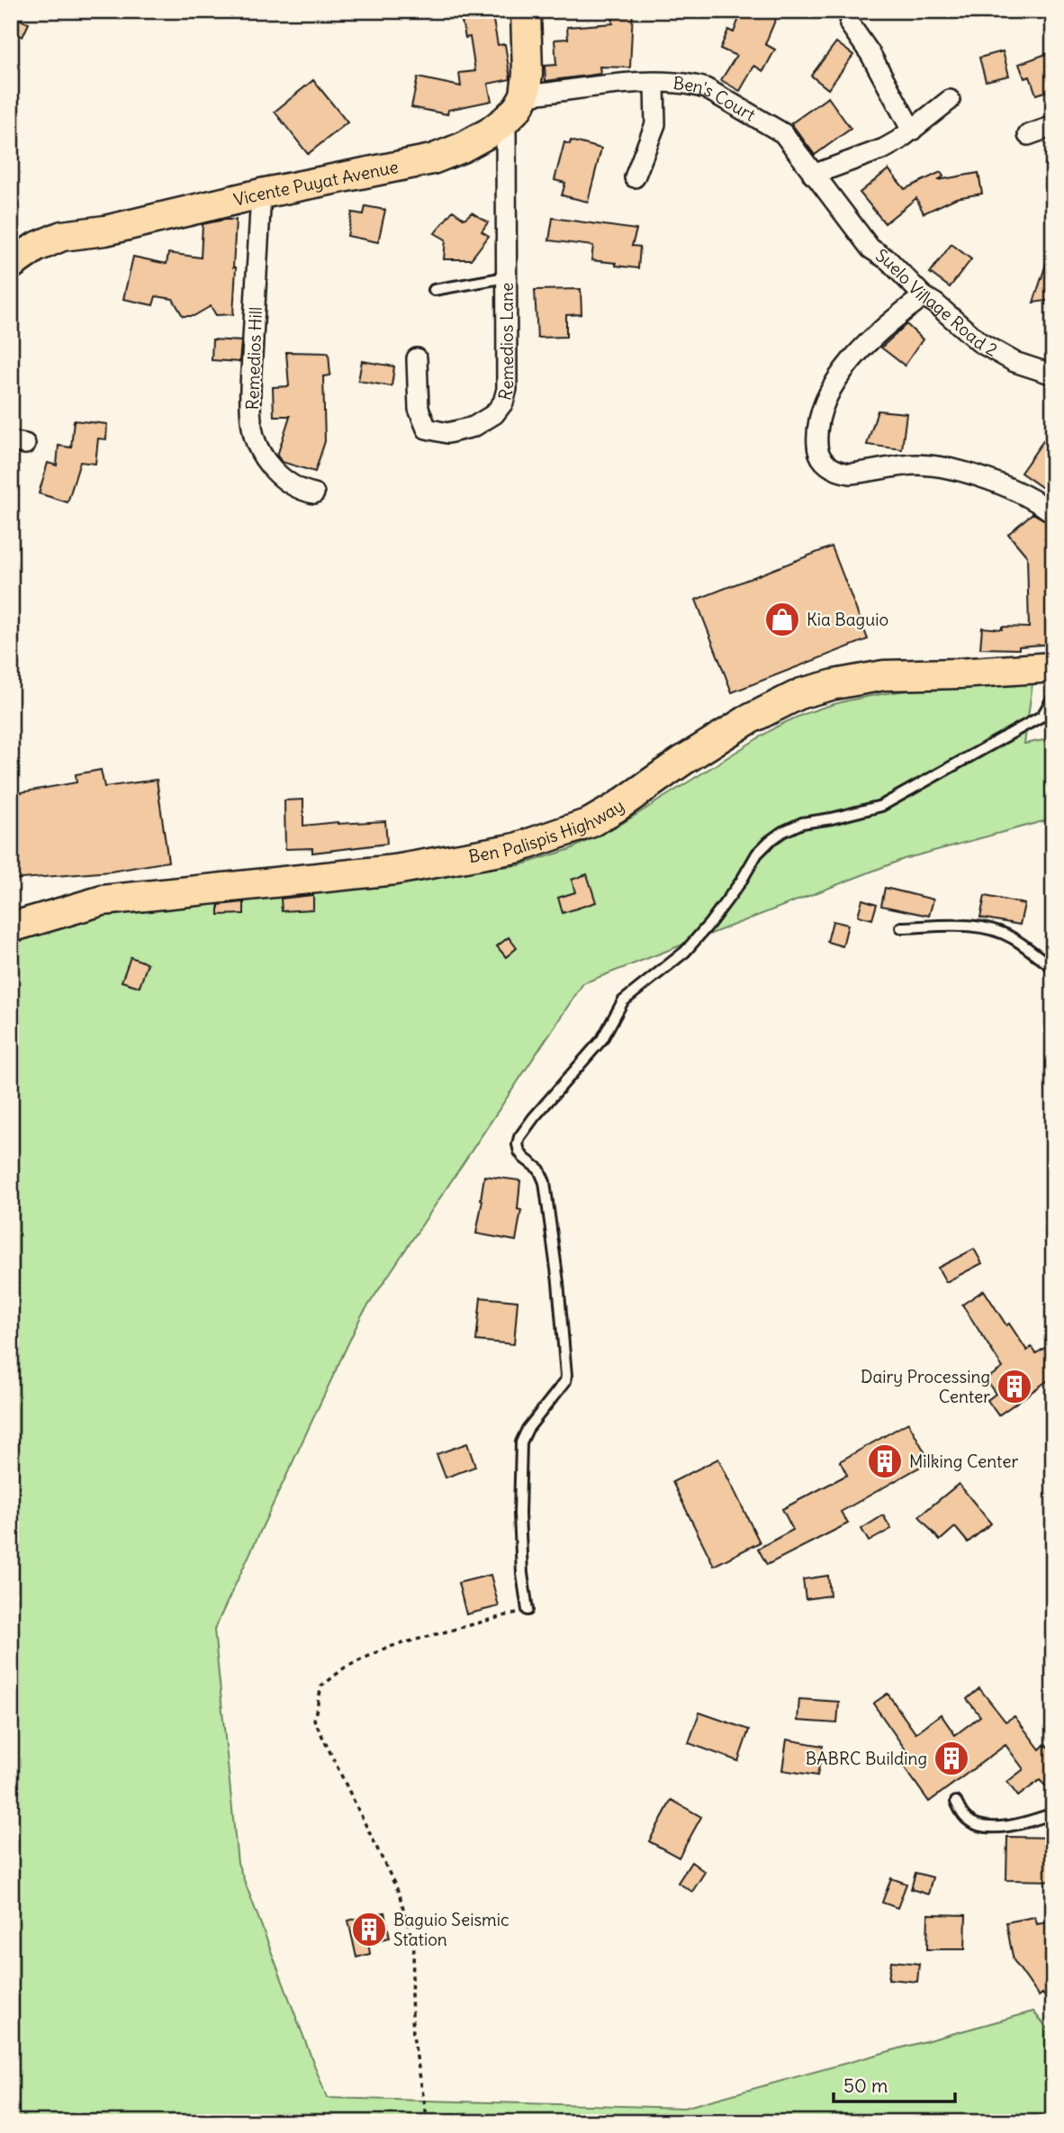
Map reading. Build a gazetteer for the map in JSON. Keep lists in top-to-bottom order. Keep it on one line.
{"streets":{"main road":["Vicente Puyat Avenue","Ben Palispis Highway"],"street":["Ben's Court","Suelo Village Road 2","Remedios Lane","Remedios Hill"]},"crossings":[["Ben's Court","Vicente Puyat Avenue"],["Ben's Court","Suelo Village Road 2"],["Vicente Puyat Avenue","Remedios Lane"],["Vicente Puyat Avenue","Remedios Hill"]],"places":{"shop":["Kia Baguio"],"building":["Dairy Processing Center","Milking Center","BABRC Building","Baguio Seismic Station"]},"scale_bar":"50 m"}
